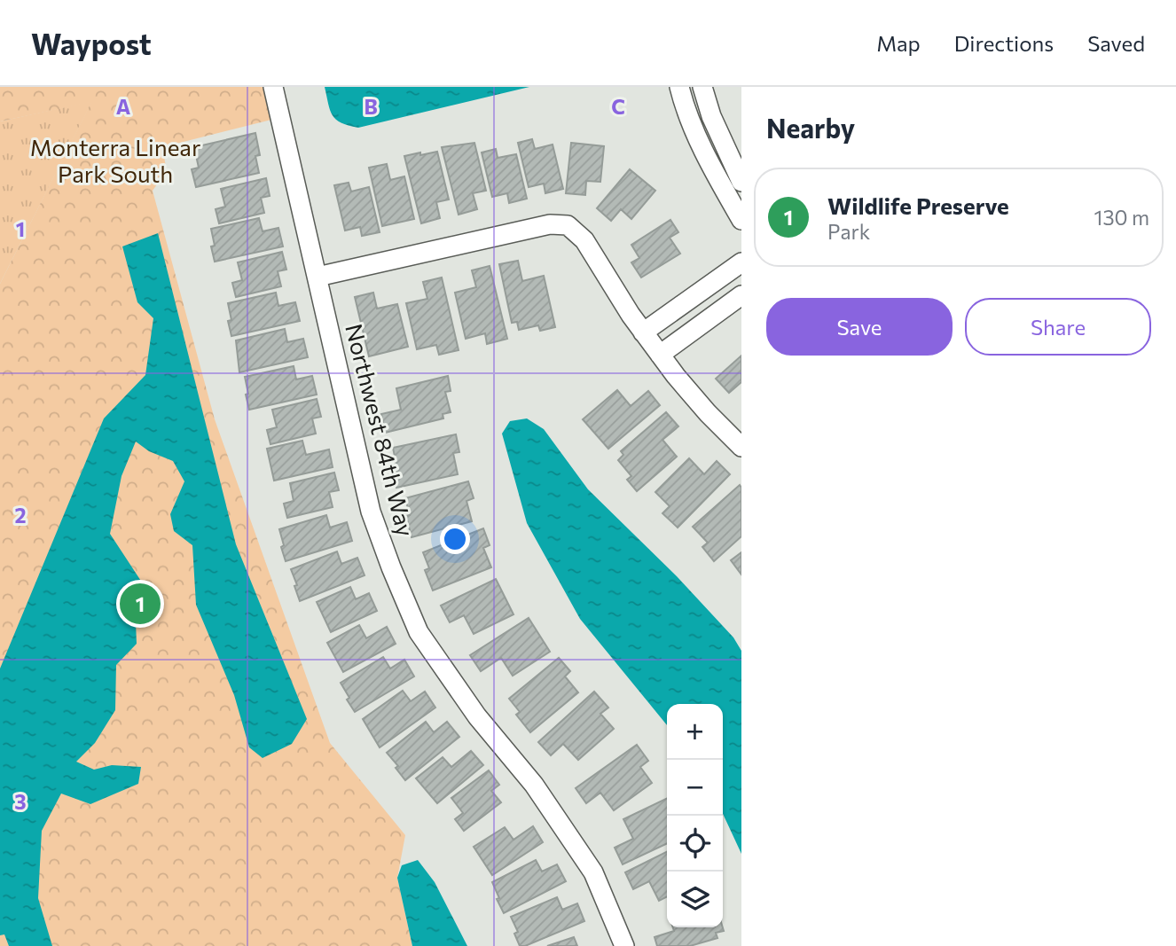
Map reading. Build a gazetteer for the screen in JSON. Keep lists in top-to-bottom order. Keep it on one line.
{"streets":{"street":["Northwest 84th Way"]},"parks":["Monterra Linear Park South"],"page":{"header":"Waypost","nav":["Map","Directions","Saved"],"heading":"Nearby","list":[{"mark":"1","name":"Wildlife Preserve","note":"Park","value":"130 m"}],"buttons":["Save","Share"],"pins":"1","map_buttons":["+","−"]},"grid":{"columns":["A","B","C"],"rows":["1","2","3"]}}
